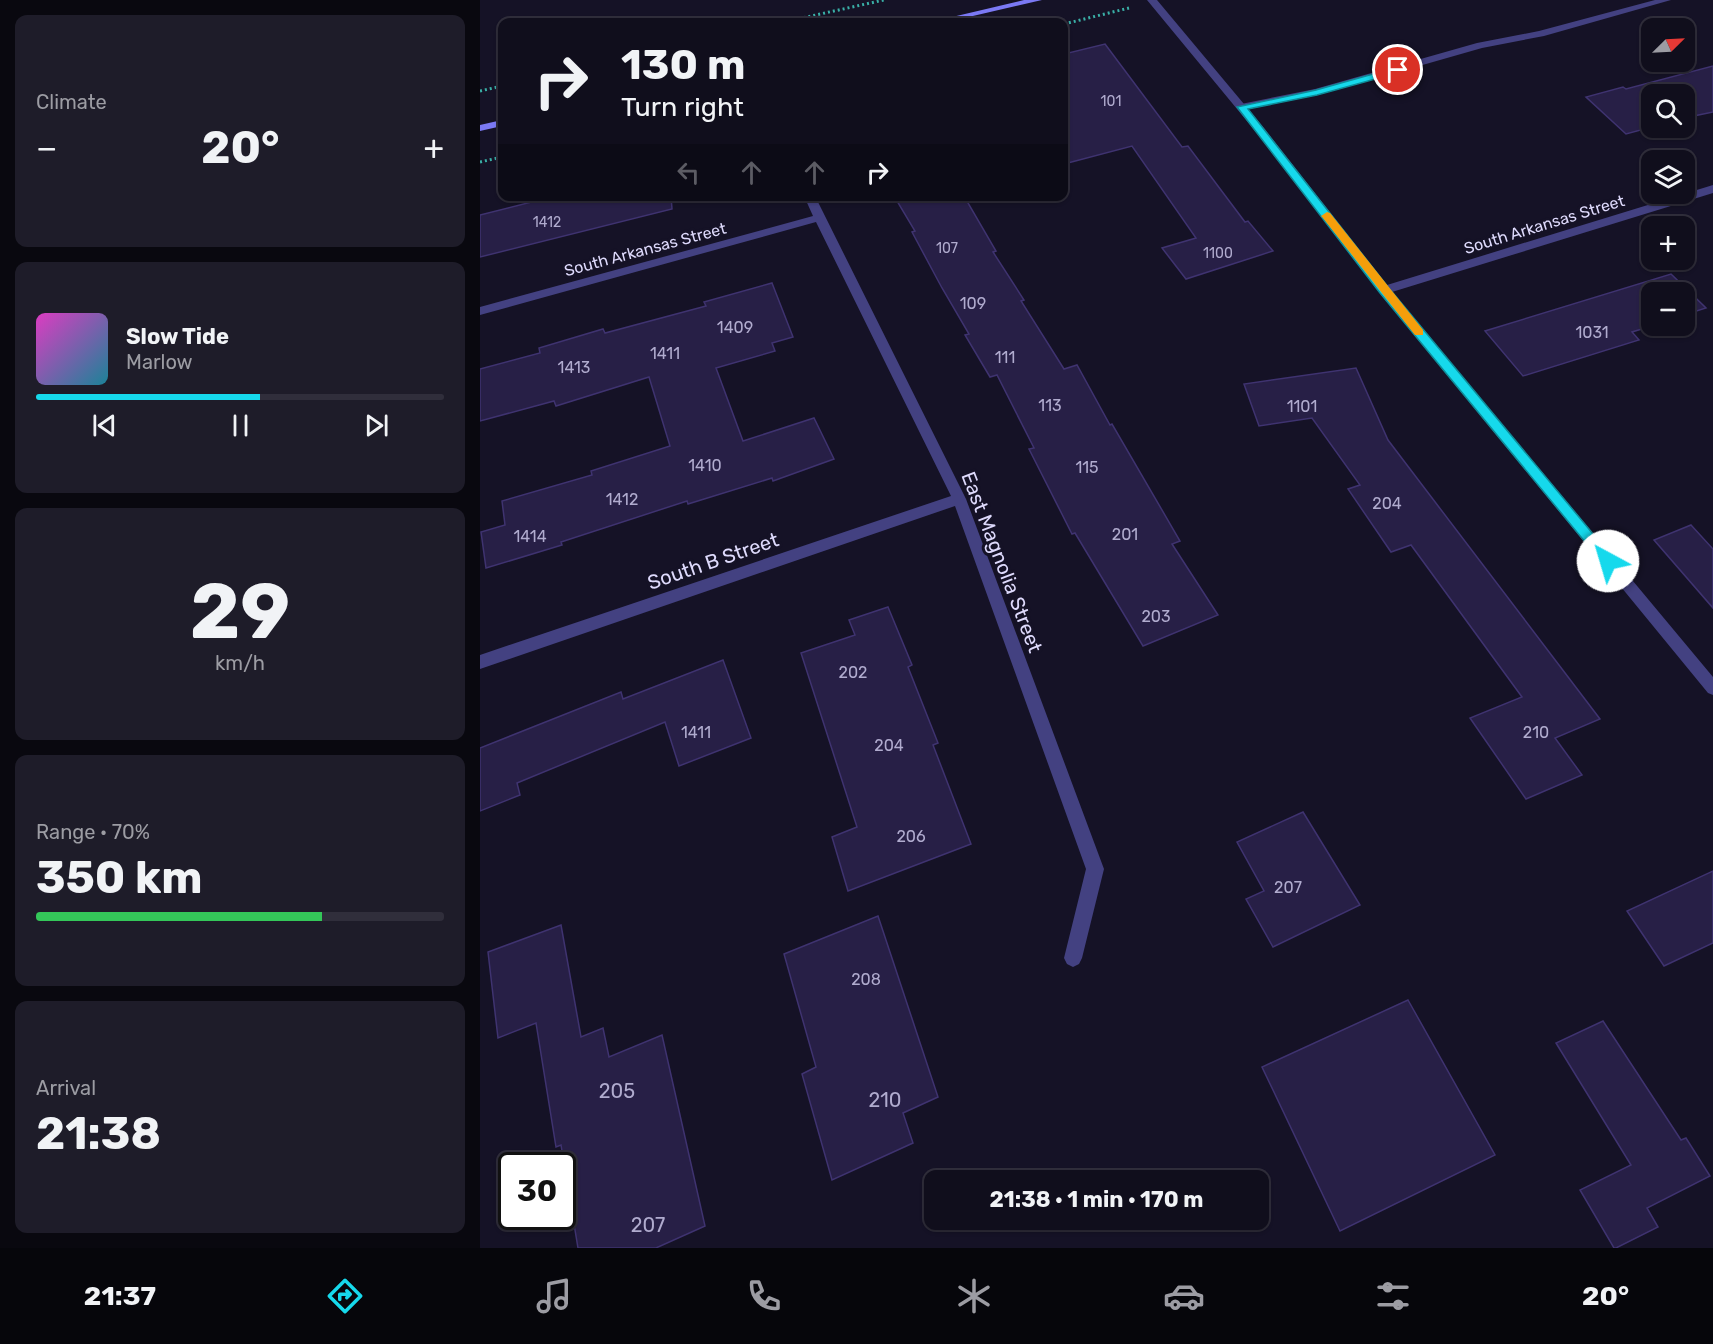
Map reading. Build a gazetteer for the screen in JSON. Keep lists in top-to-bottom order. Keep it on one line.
{"streets":{"street":["South Arkansas Street","South B Street","East Magnolia Street"]},"crossings":[["South Arkansas Street","East Magnolia Street"],["South B Street","East Magnolia Street"]],"house_numbers":["101","1412","107","1100","109","1409","1031","1411","111","1413","113","1101","1410","115","1412","204","201","1414","203","202","1411","210","204","206","207","208","205","210","207"],"north":"top right","page":{"tile":["Climate",["29","km/h"],["Range · 70%","350 km"],["Arrival","21:38"]],"map_buttons":["+","−"],"turn":["130 m","Turn right"],"heat":["−","20°","+"],"song":["Slow Tide","Marlow"],"limit":"30","trip":"21:38 · 1 min · 170 m","tabs":["21:37","20°"]}}
